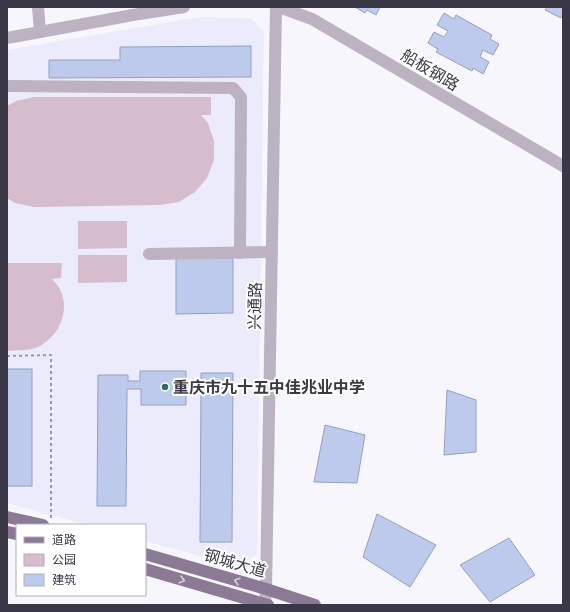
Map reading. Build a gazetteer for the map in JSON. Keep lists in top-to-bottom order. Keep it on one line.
{"streets":{"main road":["钢城大道"],"street":["船板钢路","兴通路"]},"crossings":[["兴通路","钢城大道"]],"places":["重庆市九十五中佳兆业中学"],"legend":["道路","公园","建筑"]}
